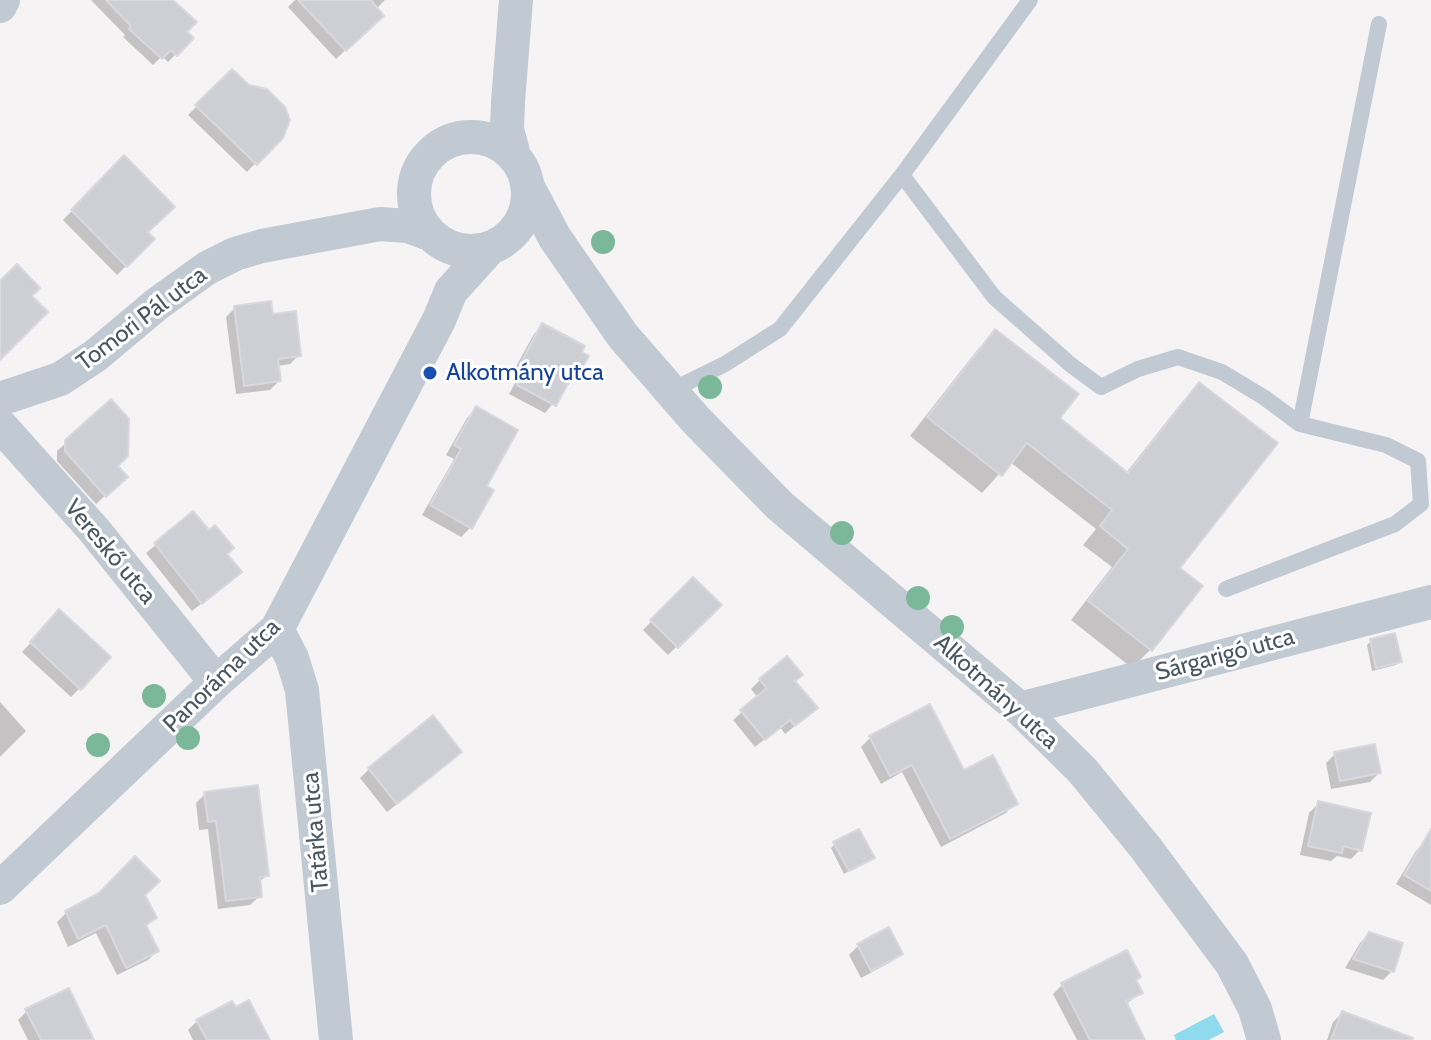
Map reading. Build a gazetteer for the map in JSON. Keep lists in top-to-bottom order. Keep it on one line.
{"streets":{"street":["Tomori Pál utca","Vereskő utca","Sárgarigó utca","Panoráma utca","Alkotmány utca","Tatárka utca"]},"crossings":[["Tomori Pál utca","Panoráma utca"],["Tomori Pál utca","Alkotmány utca"],["Vereskő utca","Panoráma utca"],["Sárgarigó utca","Alkotmány utca"],["Panoráma utca","Alkotmány utca"],["Panoráma utca","Tatárka utca"]],"places":["Alkotmány utca"]}
